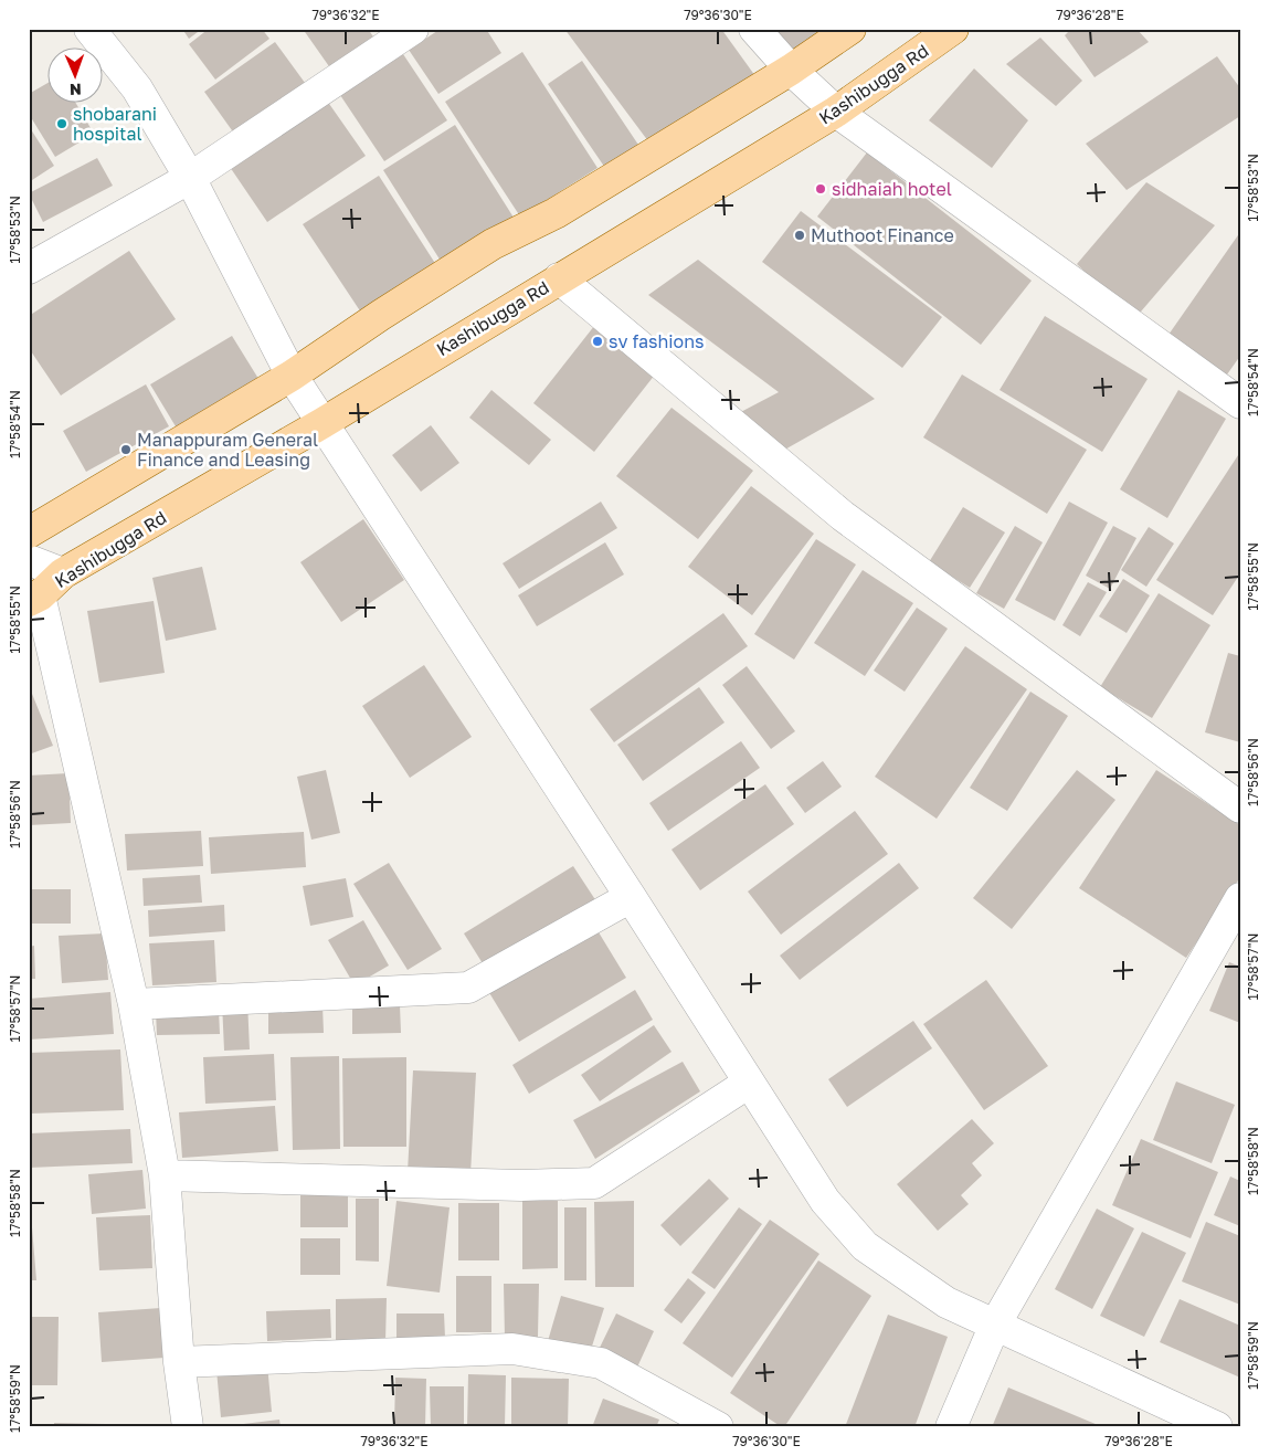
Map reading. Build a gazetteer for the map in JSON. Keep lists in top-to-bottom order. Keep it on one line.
{"streets":{"main road":["Kashibugga Rd"]},"places":["shobarani hospital","sidhaiah hotel","Muthoot Finance","sv fashions","Manappuram General Finance and Leasing"],"north":"bottom","coordinates":["79°36'32\"E","79°36'30\"E","79°36'28\"E","17°58'53\"N","17°58'54\"N","17°58'55\"N","17°58'56\"N","17°58'57\"N","17°58'58\"N","17°58'59\"N"]}
